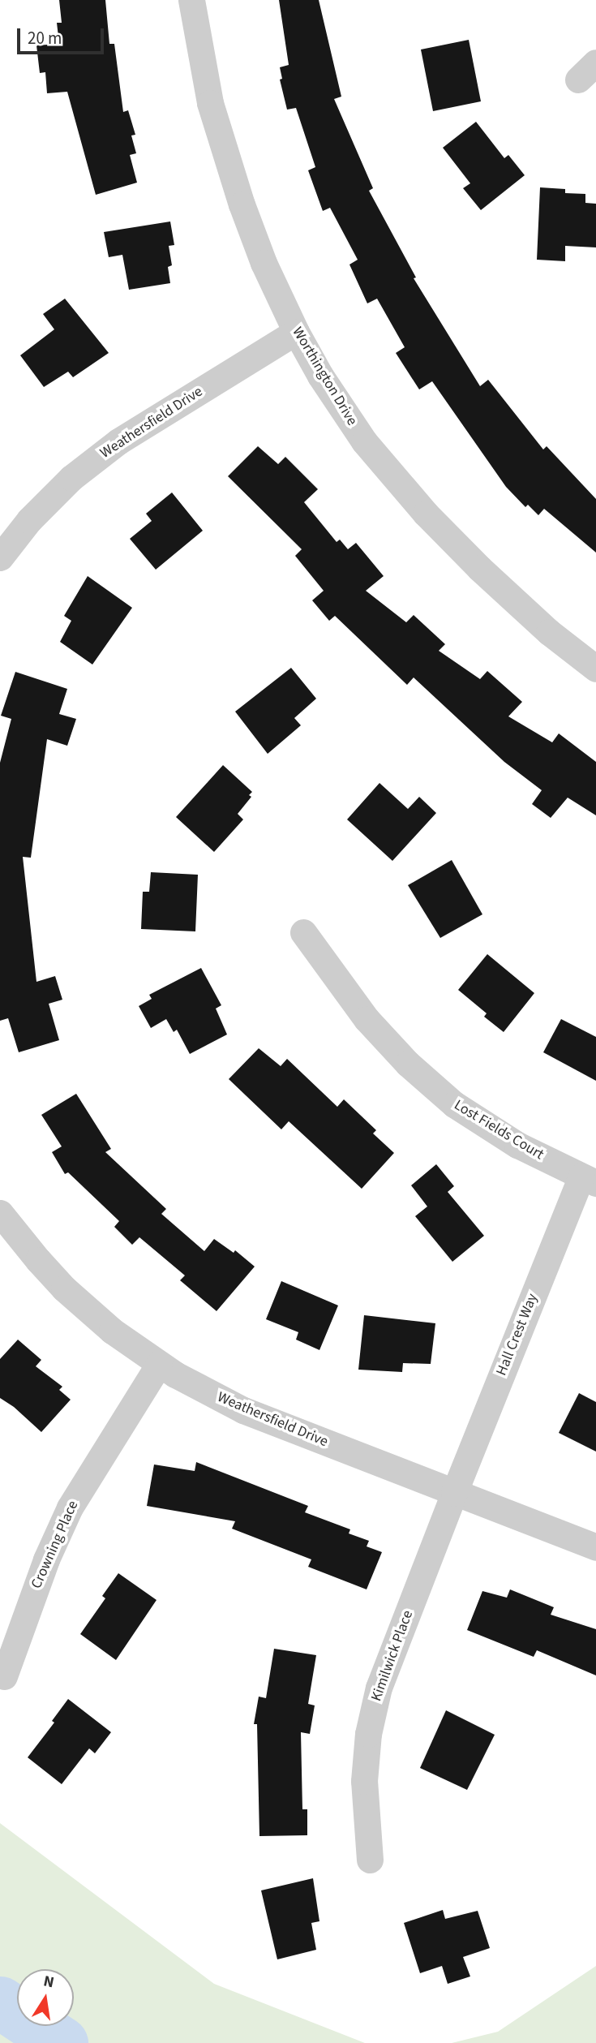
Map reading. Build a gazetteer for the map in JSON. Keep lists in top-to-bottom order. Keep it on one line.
{"streets":{"street":["Worthington Drive","Weathersfield Drive","Lost Fields Court","Hall Crest Way","Crowning Place","Kimilwick Place"]},"crossings":[["Worthington Drive","Weathersfield Drive"],["Weathersfield Drive","Hall Crest Way"],["Weathersfield Drive","Crowning Place"],["Weathersfield Drive","Kimilwick Place"],["Lost Fields Court","Hall Crest Way"],["Hall Crest Way","Kimilwick Place"]],"scale_bar":"20 m","north":"top"}
